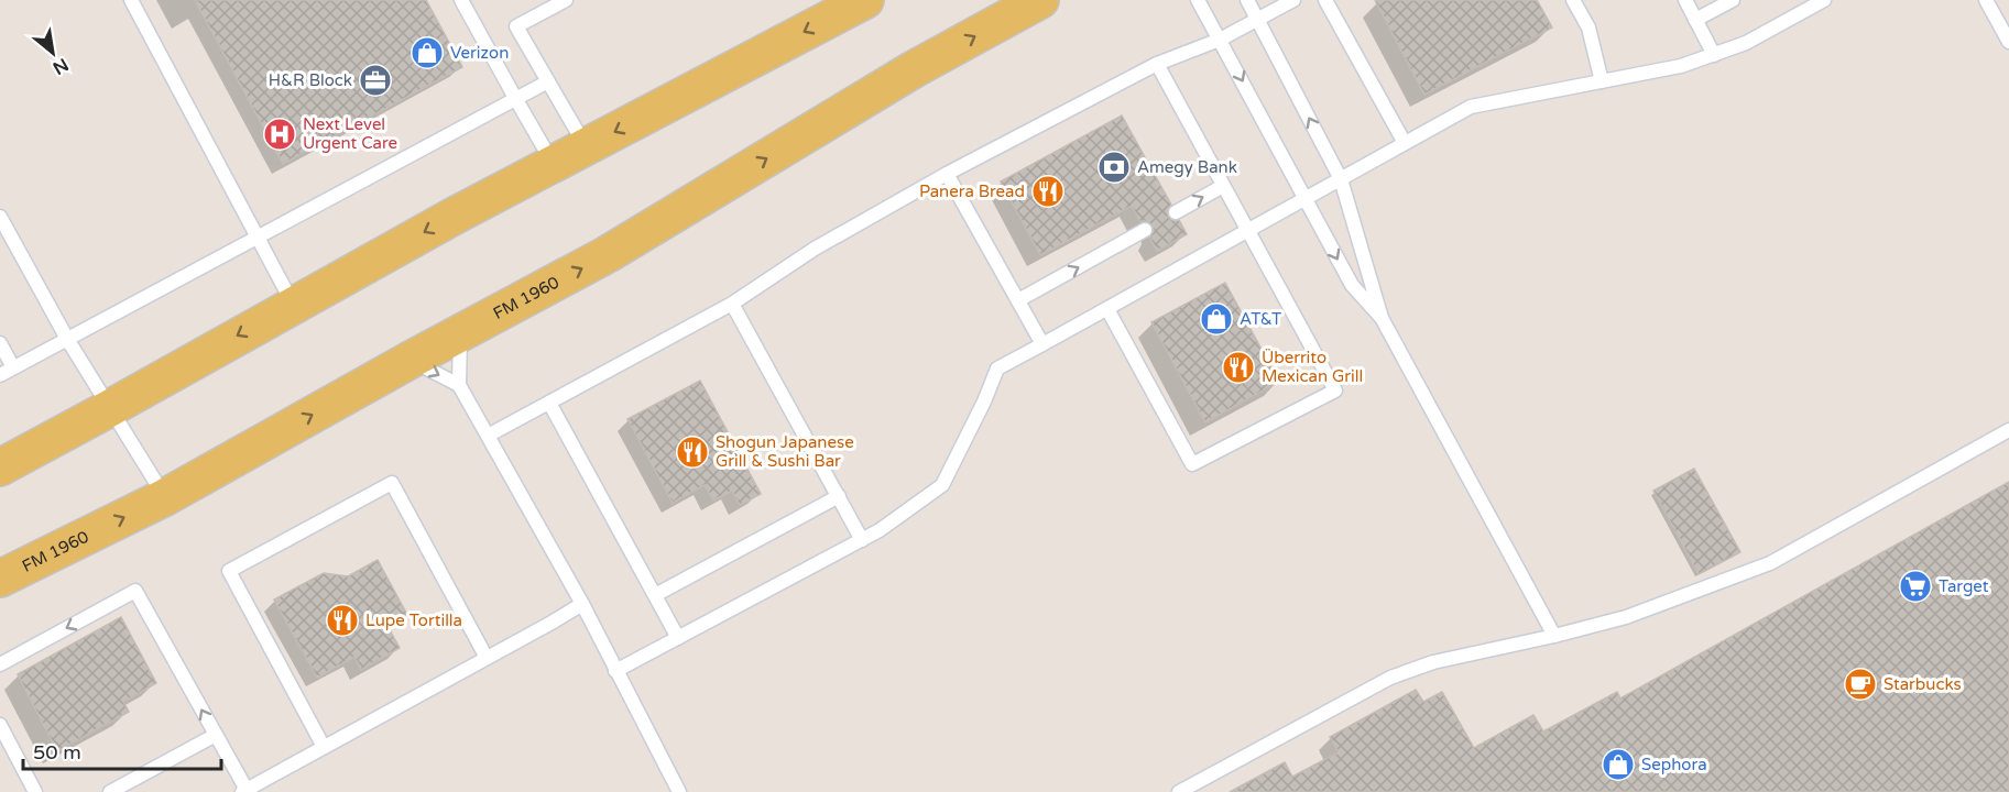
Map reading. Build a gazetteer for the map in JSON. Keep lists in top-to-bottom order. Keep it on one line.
{"streets":{"main road":["FM 1960"]},"places":{"shop":["Verizon","AT&T","Sephora"],"office":["H&R Block"],"hospital":["Next Level Urgent Care"],"bank":["Amegy Bank"],"restaurant":["Panera Bread","Überrito Mexican Grill","Shogun Japanese Grill & Sushi Bar","Lupe Tortilla"],"supermarket":["Target"],"cafe":["Starbucks"]},"scale_bar":"50 m","north":"bottom right"}
